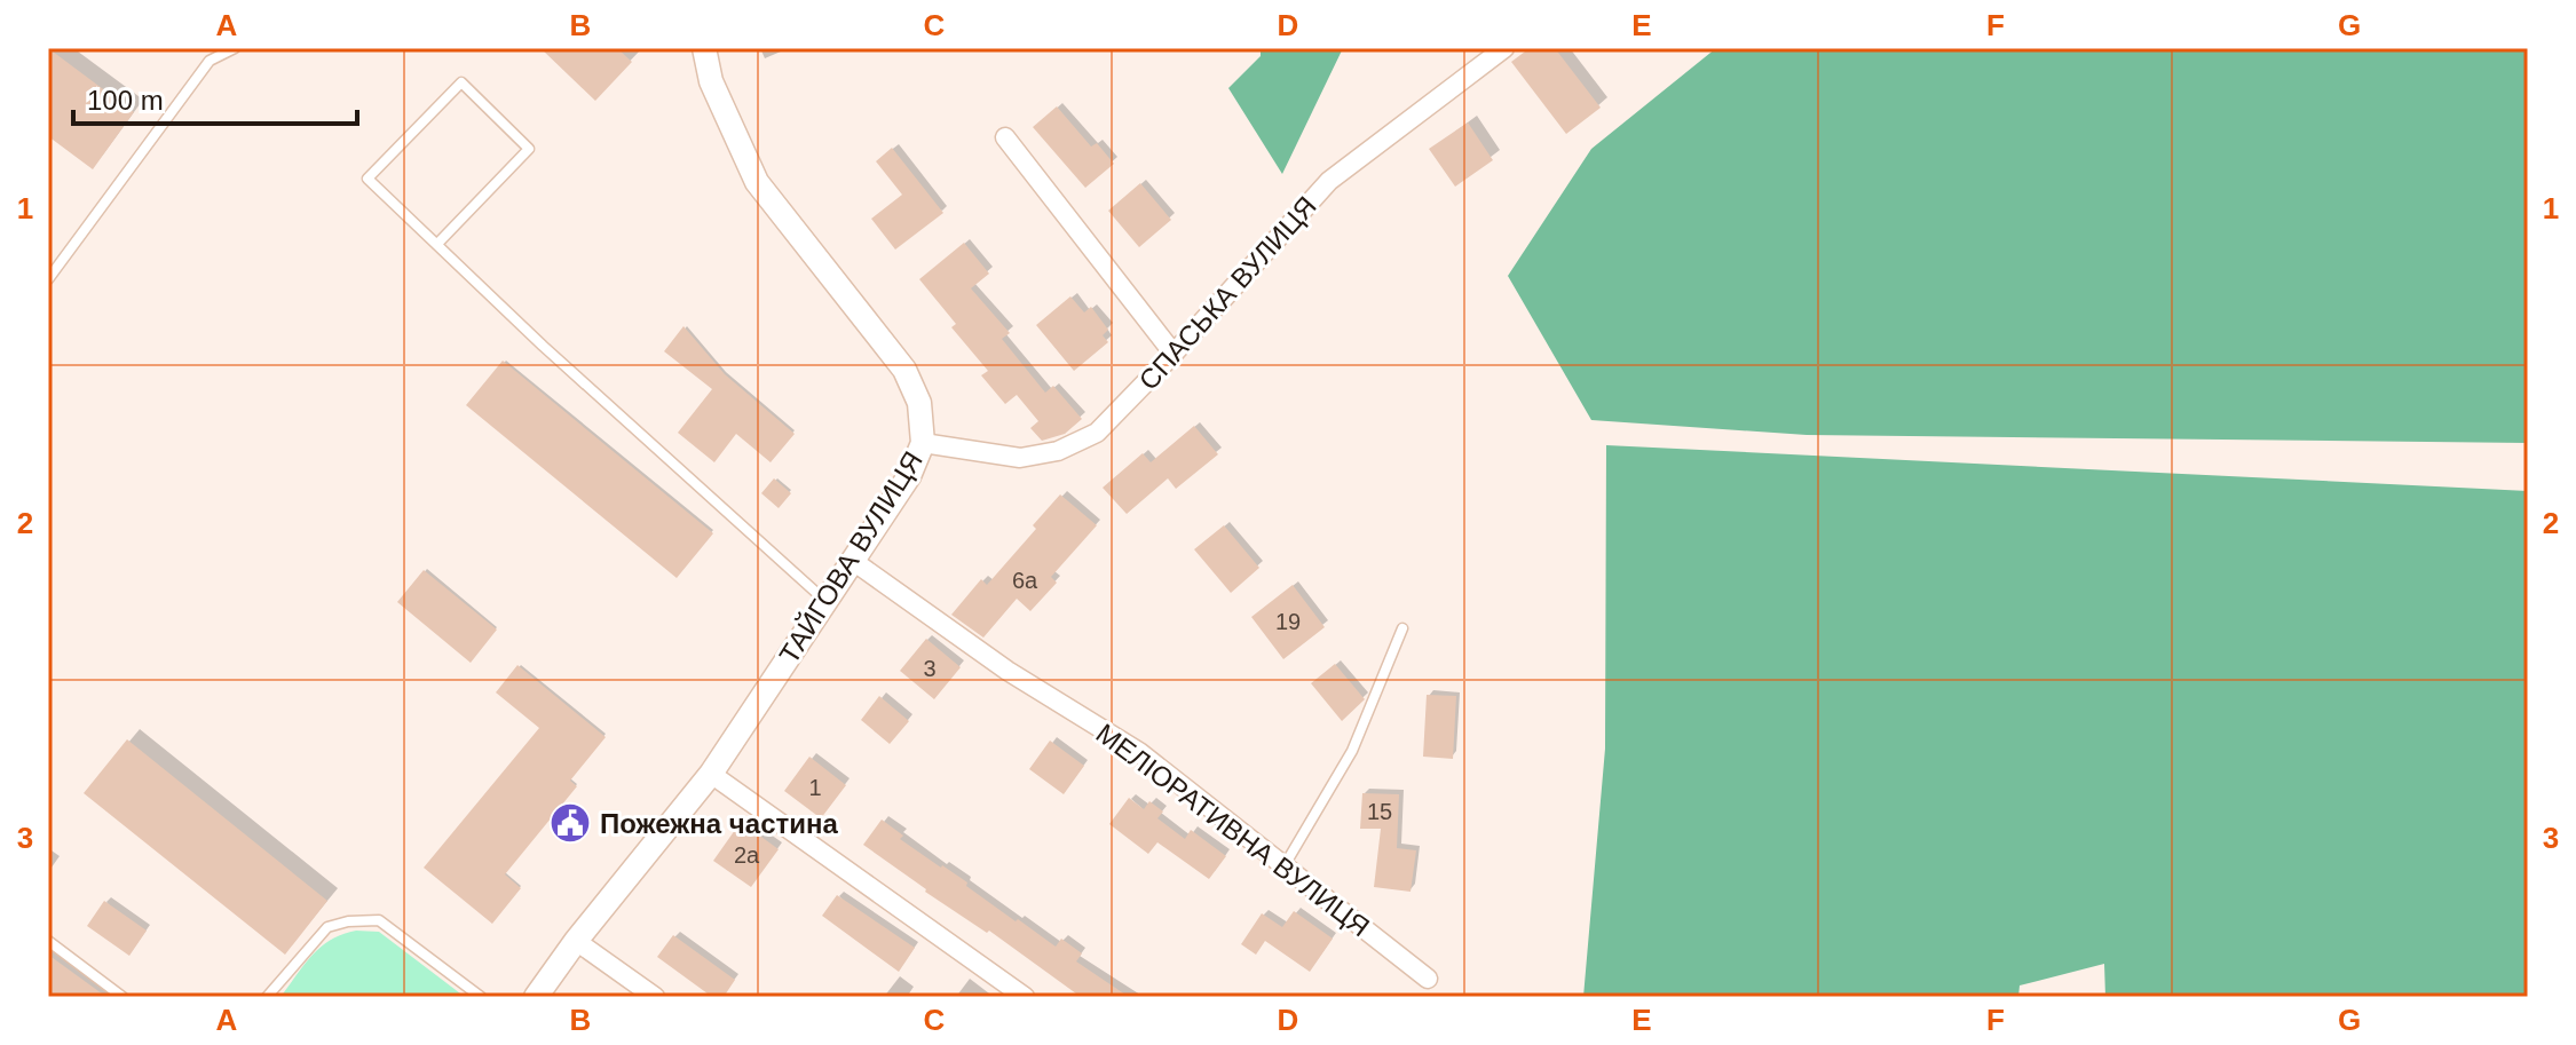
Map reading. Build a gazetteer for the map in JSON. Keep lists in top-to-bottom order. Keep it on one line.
{"streets":{"street":["СПАСЬКА ВУЛИЦЯ","ТАЙГОВА ВУЛИЦЯ","МЕЛІОРАТИВНА ВУЛИЦЯ"]},"crossings":[["СПАСЬКА ВУЛИЦЯ","ТАЙГОВА ВУЛИЦЯ"],["ТАЙГОВА ВУЛИЦЯ","МЕЛІОРАТИВНА ВУЛИЦЯ"]],"places":{"public building":["Пожежна частина"]},"house_numbers":["6а","19","3","1","15","2а"],"scale_bar":"100 m","grid":{"columns":["A","B","C","D","E","F","G"],"rows":["1","2","3"]}}
